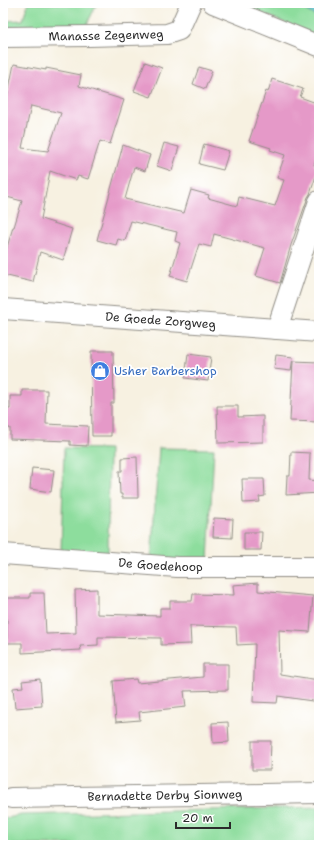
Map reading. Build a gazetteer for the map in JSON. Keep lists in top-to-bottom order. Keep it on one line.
{"streets":{"street":["Manasse Zegenweg","De Goede Zorgweg","De Goedehoop","Bernadette Derby Sionweg"]},"places":{"shop":["Usher Barbershop"]},"scale_bar":"20 m"}
